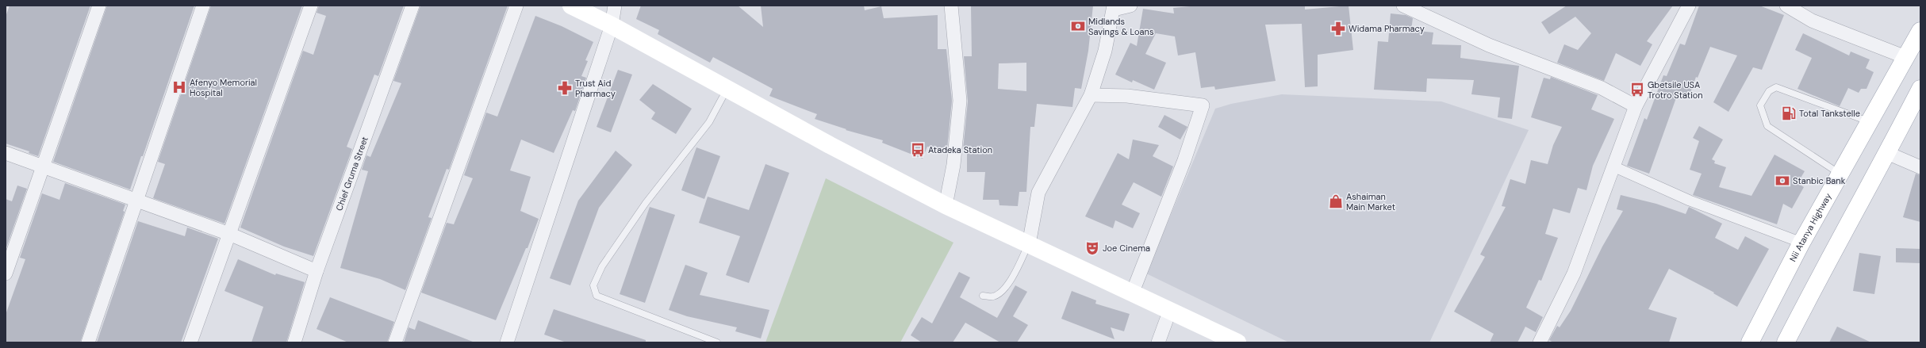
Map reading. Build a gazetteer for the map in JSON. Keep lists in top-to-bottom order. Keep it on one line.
{"streets":{"main road":["Nii Atanya Highway"],"street":["Chief Gruma Street"]},"places":{"bank":["Midlands Savings & Loans","Stanbic Bank"],"pharmacy":["Widama Pharmacy","Trust Aid Pharmacy"],"hospital":["Afenyo Memorial Hospital"],"bus stop":["Gbetsile USA Trotro Station","Atadeka Station"],"fuel station":["Total Tankstelle"],"shop":["Ashaiman Main Market"],"theatre":["Joe Cinema"]}}
